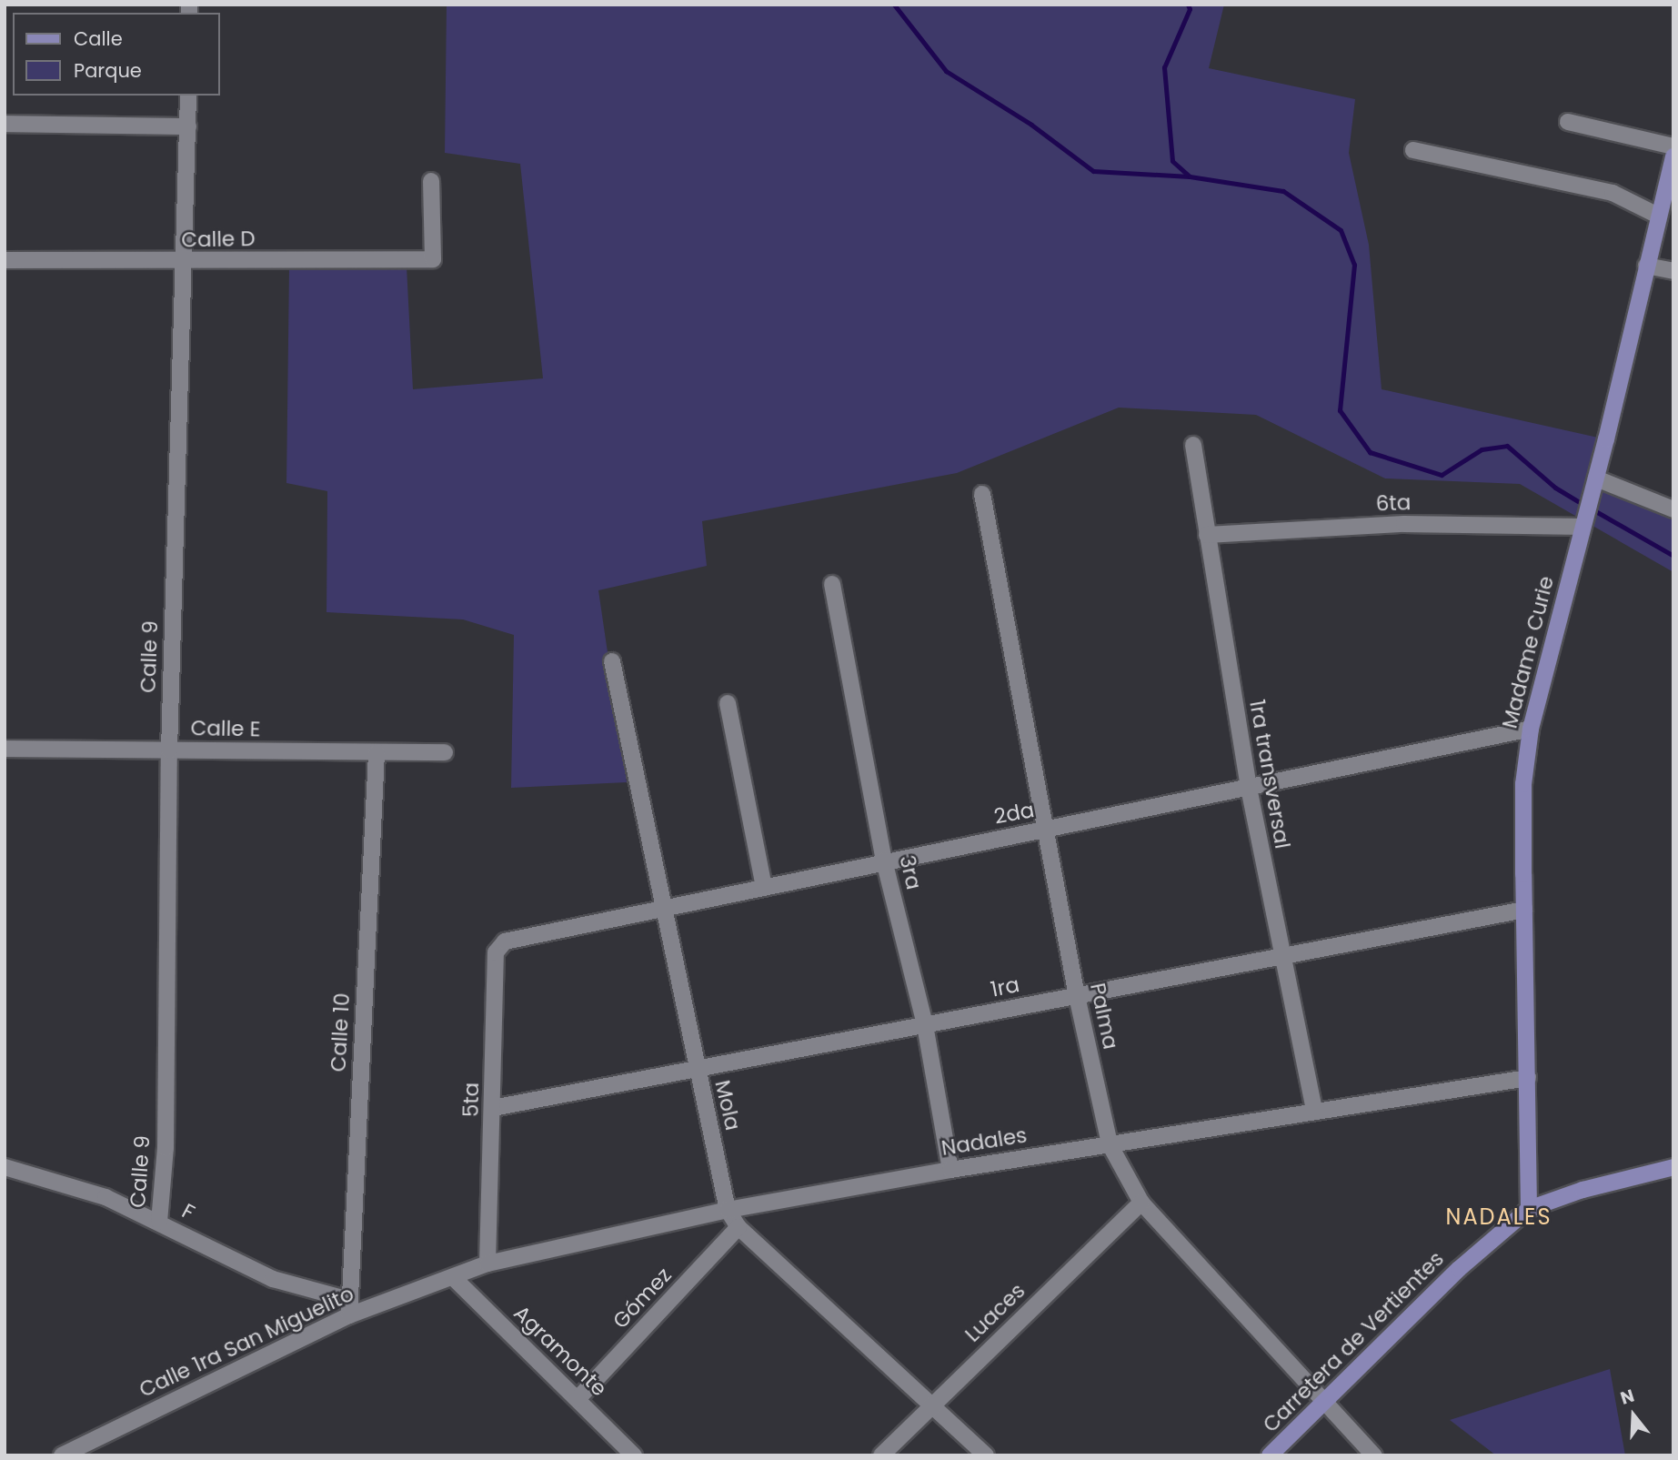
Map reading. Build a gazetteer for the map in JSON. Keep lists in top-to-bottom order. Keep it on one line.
{"streets":{"main road":["Madame Curie","Carretera de Vertientes"],"street":["Calle D","6ta","Calle 9","Calle E","1ra transversal","2da","3ra","1ra","Palma","Calle 10","5ta","Mola","Nadales","F","Gómez","Luaces","Calle 1ra San Miguelito","Agramonte"]},"crossings":[["Calle D","Calle 9"],["6ta","Madame Curie"],["6ta","1ra transversal"],["Madame Curie","2da"],["Madame Curie","1ra"],["Madame Curie","Nadales"],["Madame Curie","Carretera de Vertientes"],["Calle 9","Calle E"],["Calle 9","F"],["Calle E","Calle 10"],["1ra transversal","2da"],["1ra transversal","1ra"],["1ra transversal","Nadales"],["2da","3ra"],["2da","Palma"],["2da","5ta"],["2da","Mola"],["3ra","1ra"],["3ra","Nadales"],["1ra","Palma"],["1ra","5ta"],["1ra","Mola"],["Palma","Nadales"],["Palma","Luaces"],["Palma","Carretera de Vertientes"],["Calle 10","F"],["Calle 10","Calle 1ra San Miguelito"],["5ta","Nadales"],["Mola","Nadales"],["Mola","Gómez"],["Mola","Luaces"],["Nadales","Calle 1ra San Miguelito"],["Nadales","Agramonte"],["F","Calle 1ra San Miguelito"],["Gómez","Agramonte"],["Calle 1ra San Miguelito","Agramonte"]],"districts":["NADALES"],"legend":["Calle","Parque"],"north":"top"}
